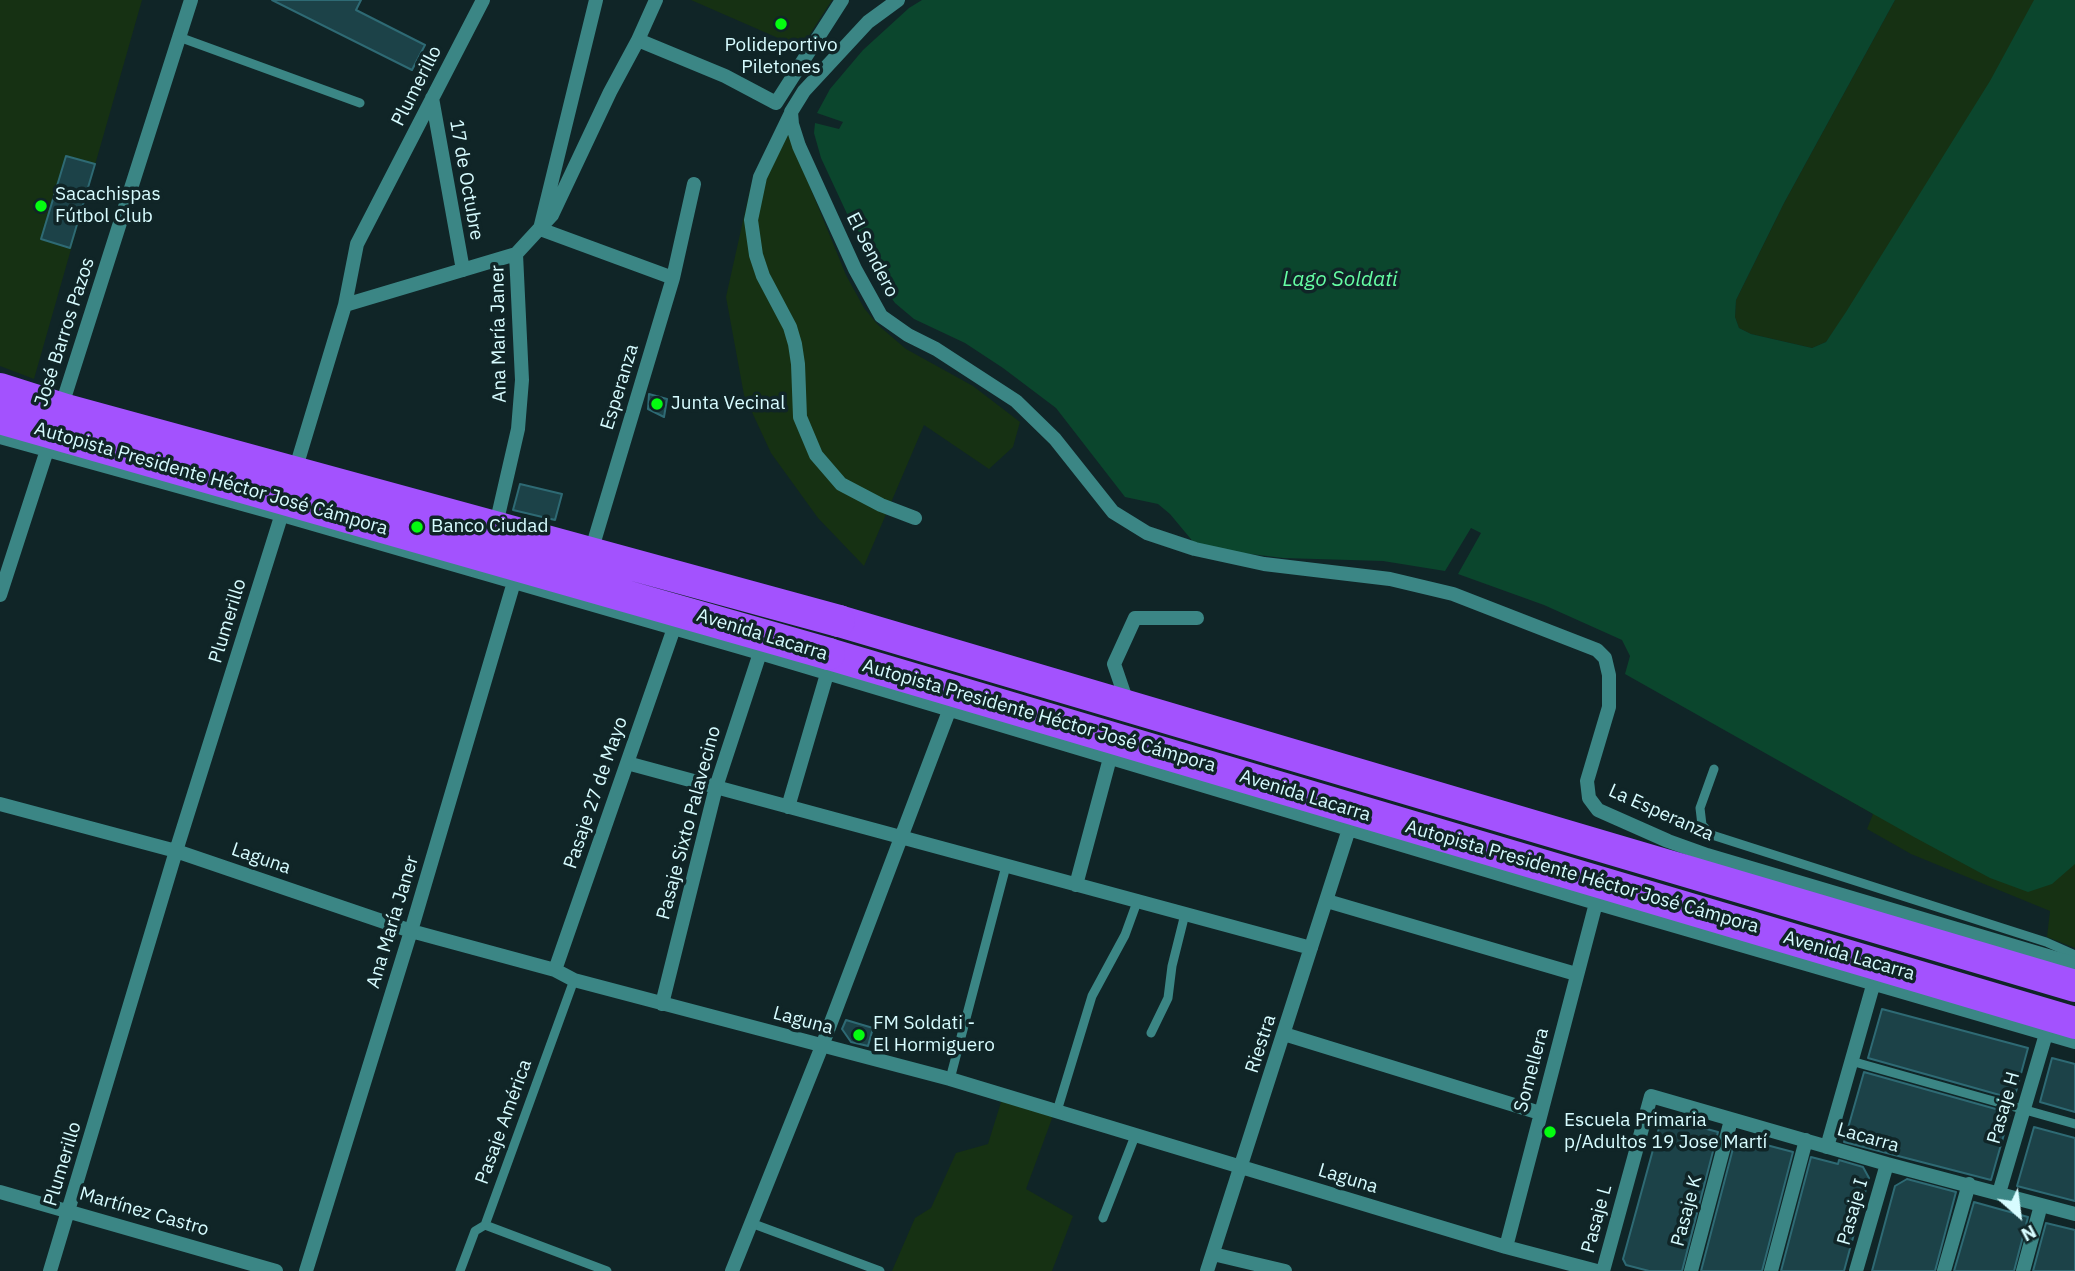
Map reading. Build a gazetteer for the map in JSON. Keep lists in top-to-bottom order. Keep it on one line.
{"streets":{"highway":["Autopista Presidente Héctor José Cámpora"],"street":["Plumerillo","17 de Octubre","El Sendero","José Barros Pazos","Ana María Janer","Esperanza","Avenida Lacarra","Pasaje 27 de Mayo","La Esperanza","Pasaje Sixto Palavecino","Laguna","Riestra","Somellera","Pasaje H","Lacarra","Pasaje K","Martínez Castro","Pasaje I","Pasaje L"],"lane":["Pasaje América"]},"crossings":[["Plumerillo","17 de Octubre"],["Plumerillo","Avenida Lacarra"],["Plumerillo","Laguna"],["Plumerillo","Martínez Castro"],["El Sendero","La Esperanza"],["José Barros Pazos","Avenida Lacarra"],["Ana María Janer","Avenida Lacarra"],["Ana María Janer","Laguna"],["Esperanza","Avenida Lacarra"],["Autopista Presidente Héctor José Cámpora","Avenida Lacarra"],["Avenida Lacarra","Pasaje 27 de Mayo"],["Avenida Lacarra","Pasaje Sixto Palavecino"],["Avenida Lacarra","Riestra"],["Avenida Lacarra","Somellera"],["Avenida Lacarra","Pasaje H"],["Pasaje 27 de Mayo","Laguna"],["Pasaje Sixto Palavecino","Laguna"],["Laguna","Riestra"],["Laguna","Somellera"],["Laguna","Pasaje América"],["Pasaje H","Lacarra"],["Lacarra","Pasaje K"],["Lacarra","Pasaje I"],["Lacarra","Pasaje L"]],"water":["Lago Soldati"],"places":["Polideportivo Piletones","Sacachispas Fútbol Club","Junta Vecinal","Banco Ciudad","FM Soldati - El Hormiguero","Escuela Primaria p/Adultos 19 Jose Martí"],"north":"bottom right"}
